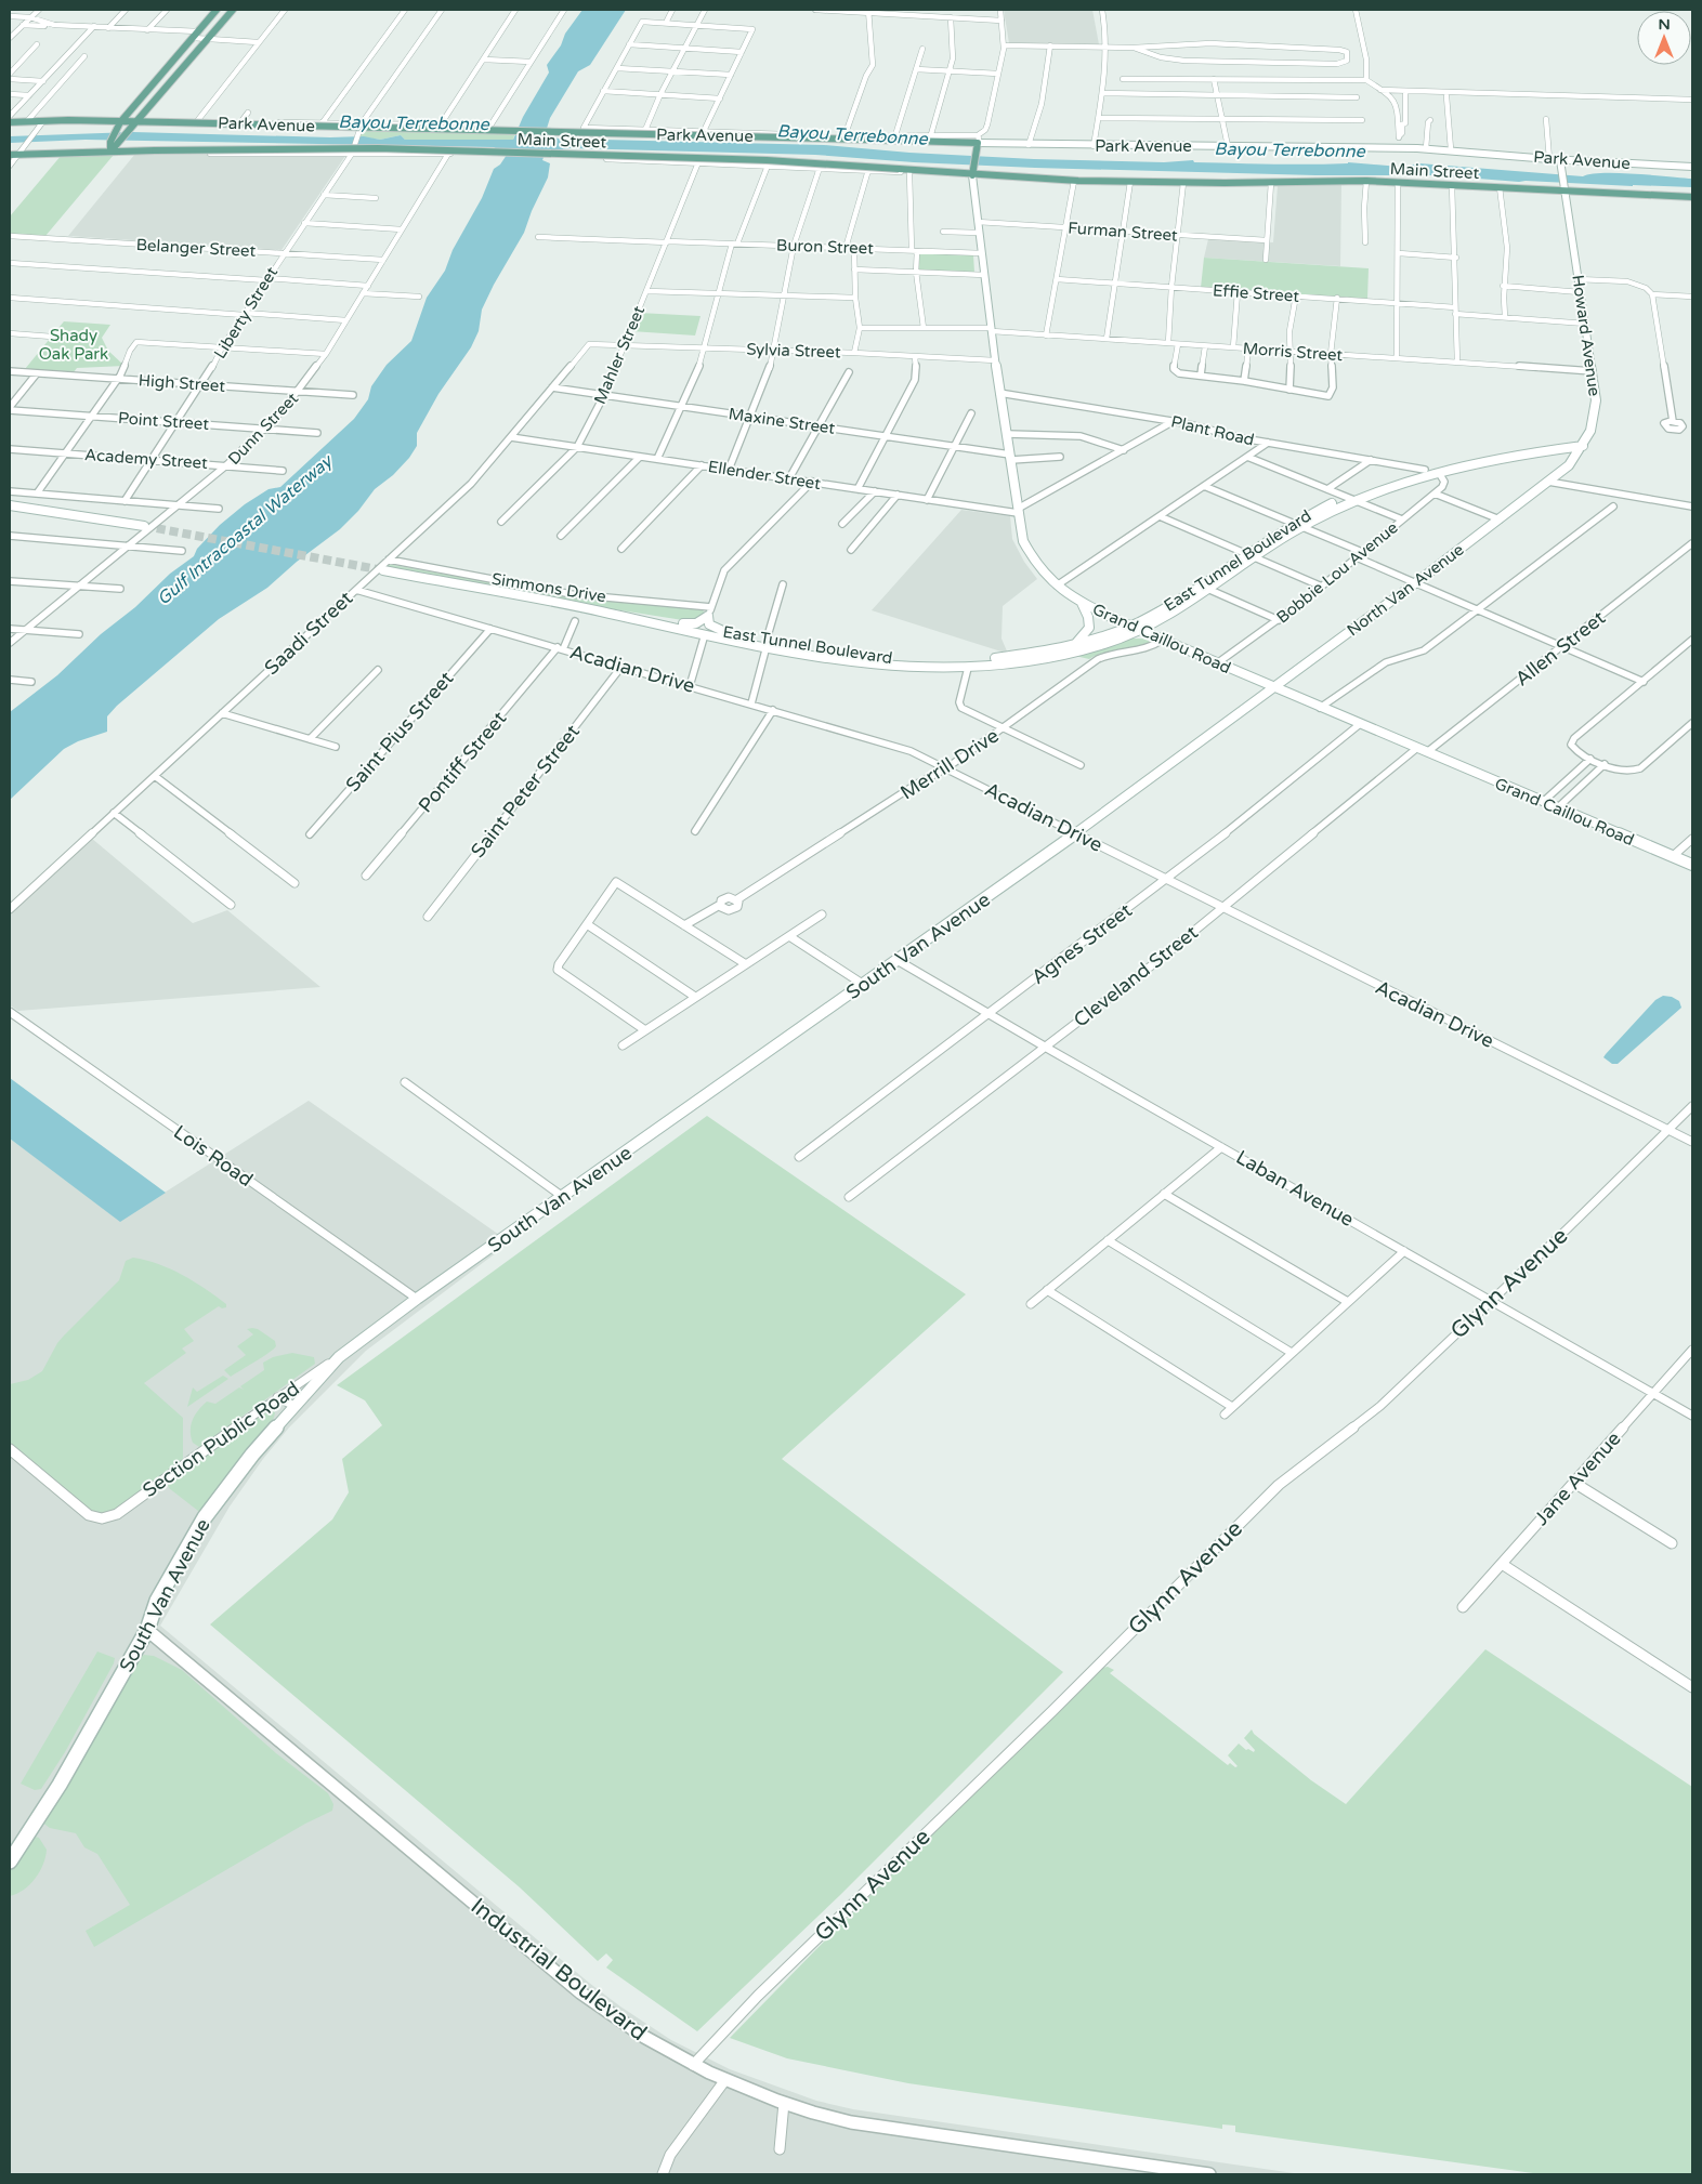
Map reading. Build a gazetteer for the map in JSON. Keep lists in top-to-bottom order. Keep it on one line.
{"streets":{"main road":["Park Avenue","Main Street","Howard Avenue","East Tunnel Boulevard","North Van Avenue","Grand Caillou Road","South Van Avenue"],"street":["Furman Street","Buron Street","Belanger Street","Effie Street","Liberty Street","Sylvia Street","Morris Street","Mahler Street","High Street","Point Street","Maxine Street","Dunn Street","Plant Road","Academy Street","Ellender Street","Bobbie Lou Avenue","Simmons Drive","Saadi Street","Allen Street","Acadian Drive","Saint Pius Street","Pontiff Street","Merrill Drive","Saint Peter Street","Agnes Street","Cleveland Street","Lois Road","Laban Avenue","Glynn Avenue","Section Public Road","Jane Avenue","Industrial Boulevard"]},"crossings":[["Park Avenue","Howard Avenue"],["Park Avenue","Grand Caillou Road"],["Main Street","Liberty Street"],["Main Street","Howard Avenue"],["Main Street","Mahler Street"],["Main Street","Dunn Street"],["Main Street","Grand Caillou Road"],["Furman Street","Grand Caillou Road"],["Buron Street","Mahler Street"],["Buron Street","Grand Caillou Road"],["Belanger Street","Liberty Street"],["Belanger Street","Dunn Street"],["Effie Street","Howard Avenue"],["Liberty Street","High Street"],["Liberty Street","Point Street"],["Liberty Street","Academy Street"],["Howard Avenue","Morris Street"],["Howard Avenue","East Tunnel Boulevard"],["Howard Avenue","North Van Avenue"],["Sylvia Street","Mahler Street"],["Sylvia Street","Saadi Street"],["Sylvia Street","Grand Caillou Road"],["Morris Street","Grand Caillou Road"],["Mahler Street","Maxine Street"],["Mahler Street","Ellender Street"],["High Street","Dunn Street"],["Point Street","Dunn Street"],["Maxine Street","Saadi Street"],["Maxine Street","Grand Caillou Road"],["Dunn Street","Academy Street"],["Plant Road","East Tunnel Boulevard"],["Plant Road","Grand Caillou Road"],["Ellender Street","Saadi Street"],["Ellender Street","Grand Caillou Road"],["East Tunnel Boulevard","Grand Caillou Road"],["Bobbie Lou Avenue","Grand Caillou Road"],["Simmons Drive","Saadi Street"],["North Van Avenue","Grand Caillou Road"],["North Van Avenue","South Van Avenue"],["Saadi Street","Acadian Drive"],["Grand Caillou Road","Allen Street"],["Grand Caillou Road","Merrill Drive"],["Grand Caillou Road","Agnes Street"],["Grand Caillou Road","South Van Avenue"],["Grand Caillou Road","Cleveland Street"],["Acadian Drive","Saint Pius Street"],["Acadian Drive","Pontiff Street"],["Acadian Drive","Merrill Drive"],["Acadian Drive","Saint Peter Street"],["Acadian Drive","Agnes Street"],["Acadian Drive","South Van Avenue"],["Acadian Drive","Cleveland Street"],["Acadian Drive","Glynn Avenue"],["Agnes Street","Laban Avenue"],["South Van Avenue","Lois Road"],["South Van Avenue","Laban Avenue"],["South Van Avenue","Section Public Road"],["South Van Avenue","Industrial Boulevard"],["Cleveland Street","Laban Avenue"],["Laban Avenue","Glynn Avenue"],["Laban Avenue","Jane Avenue"],["Glynn Avenue","Industrial Boulevard"]],"water":["Bayou Terrebonne","Gulf Intracoastal Waterway"],"parks":["Shady Oak Park"],"north":"top"}
